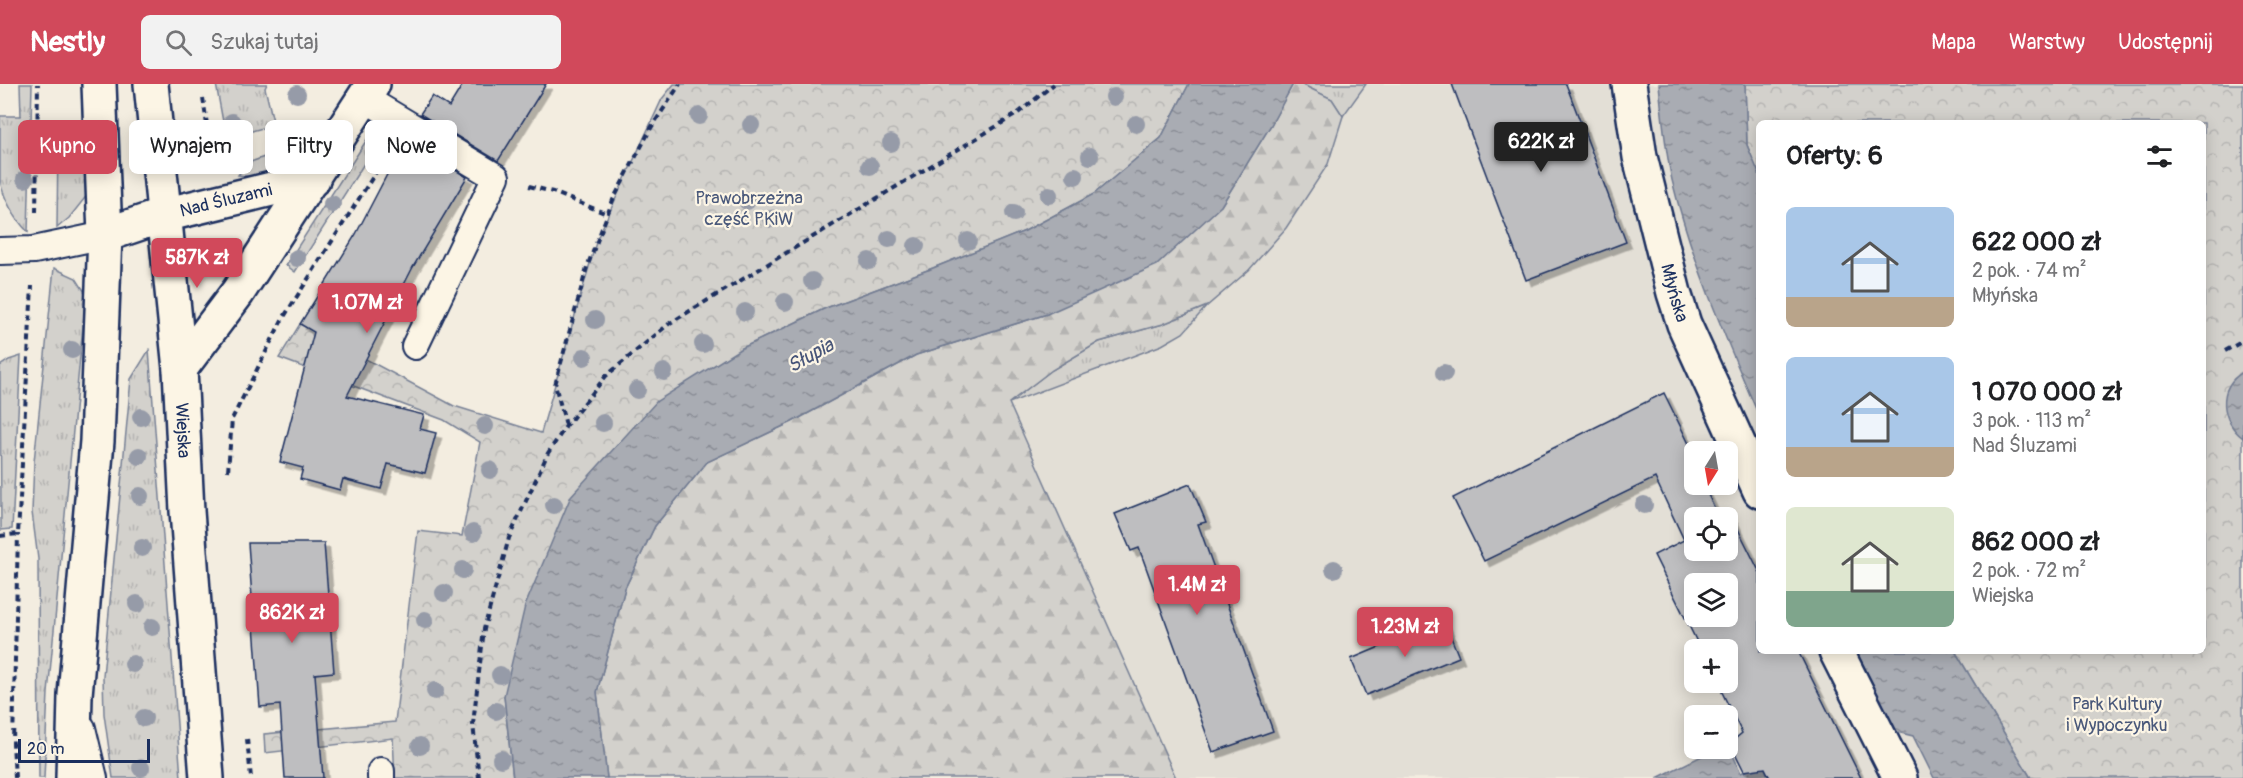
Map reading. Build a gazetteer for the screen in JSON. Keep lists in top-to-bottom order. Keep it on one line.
{"streets":{"main road":["Nad Śluzami","Młyńska","Wiejska"]},"crossings":[["Nad Śluzami","Wiejska"]],"water":["Słupia"],"parks":["Prawobrzeżna część PKiW","Park Kultury i Wypoczynku"],"scale_bar":"20 m","north":"bottom","page":{"header":"Nestly","search":"Szukaj tutaj","nav":["Mapa","Warstwy","Udostępnij"],"chip":["Kupno","Wynajem","Filtry","Nowe"],"heading":"Oferty: 6","price":["622K zł","587K zł","1.07M zł","1.4M zł","862K zł","1.23M zł"],"list":[{"name":"622 000 zł","note":"2 pok. · 74 m² · Młyńska"},{"name":"1 070 000 zł","note":"3 pok. · 113 m² · Nad Śluzami"},{"name":"862 000 zł","note":"2 pok. · 72 m² · Wiejska"}],"map_buttons":["+","−"],"scale":"20 m"}}
